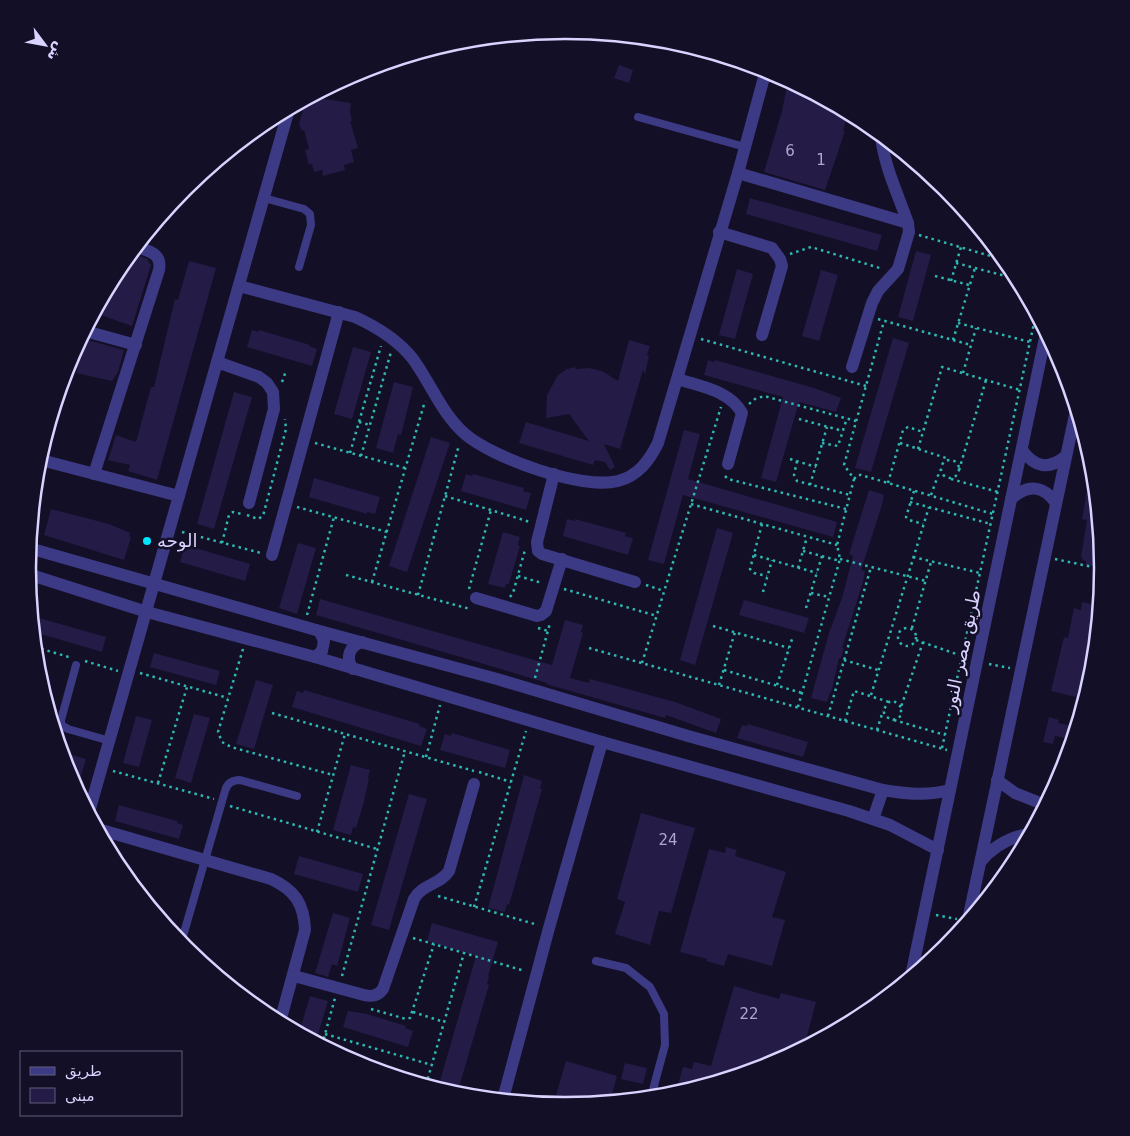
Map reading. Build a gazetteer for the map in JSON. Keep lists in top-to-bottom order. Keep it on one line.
{"streets":{"street":["طريق مصر النور"]},"places":["الوحه"],"house_numbers":["6","1","24","22"],"legend":["طريق","مبنى"],"north":"bottom right"}
